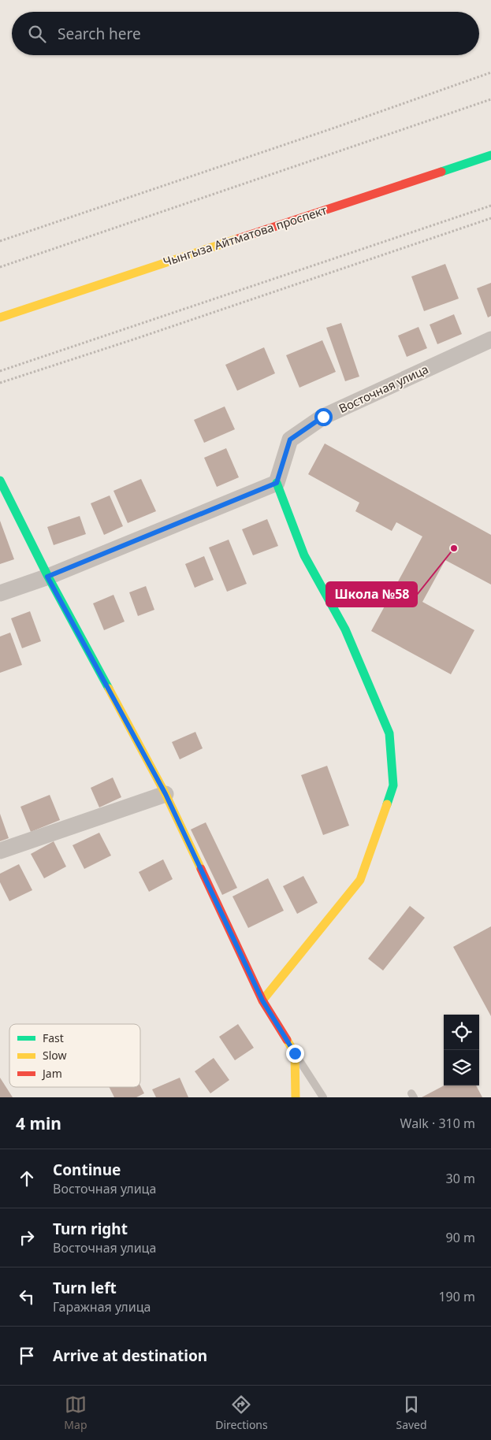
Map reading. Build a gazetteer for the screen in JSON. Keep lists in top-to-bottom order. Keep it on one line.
{"streets":{"street":["Чынгыза Айтматова проспект","Восточная улица"]},"places":["Школа №58"],"legend":["Fast","Slow","Jam"],"page":{"search":"Search here","heading":["4 min","Walk · 310 m"],"list":[["Continue","Восточная улица","30 m"],["Turn right","Восточная улица","90 m"],["Turn left","Гаражная улица","190 m"],"Arrive at destination"],"nav":["Map","Directions","Saved"]}}
